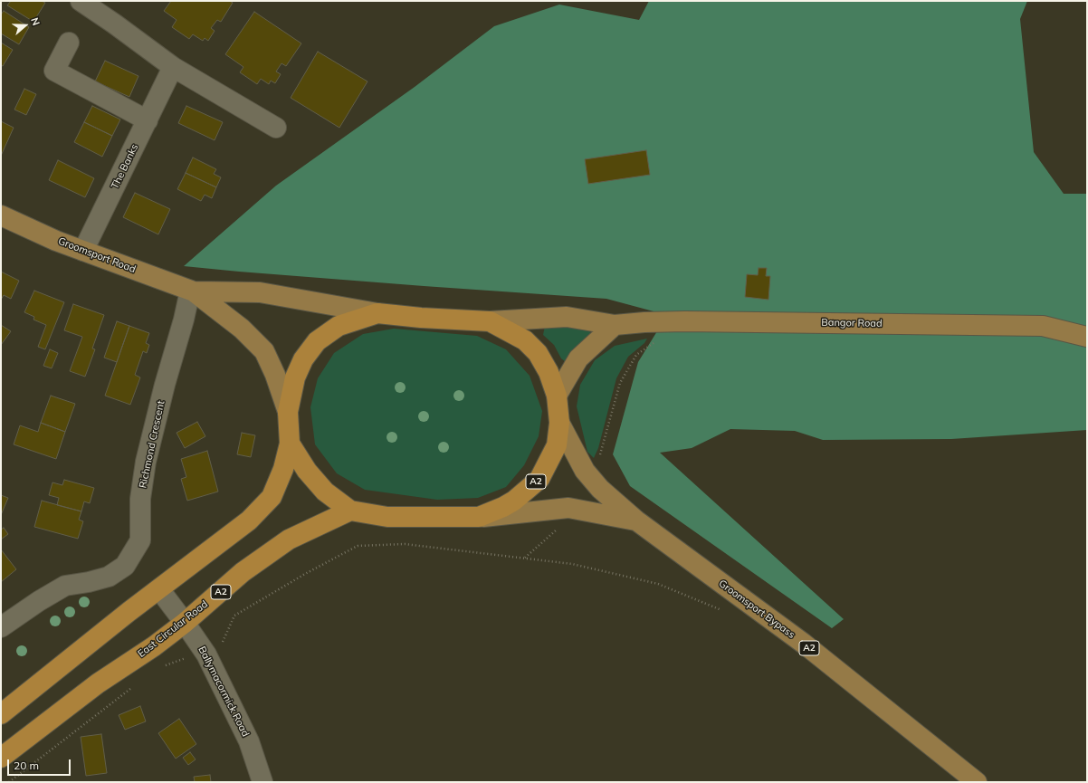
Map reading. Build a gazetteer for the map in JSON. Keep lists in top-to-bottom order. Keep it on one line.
{"streets":{"highway":["A2","East Circular Road"],"main road":["Groomsport Road","Bangor Road","Groomsport Bypass"],"street":["The Banks","Richmond Crescent","Ballymacormick Road"]},"crossings":[["The Banks","Groomsport Road"],["Groomsport Road","Richmond Crescent"],["Bangor Road","A2"],["A2","Groomsport Bypass"],["A2","East Circular Road"],["A2","Ballymacormick Road"],["East Circular Road","Ballymacormick Road"]],"scale_bar":"20 m","north":"right"}
